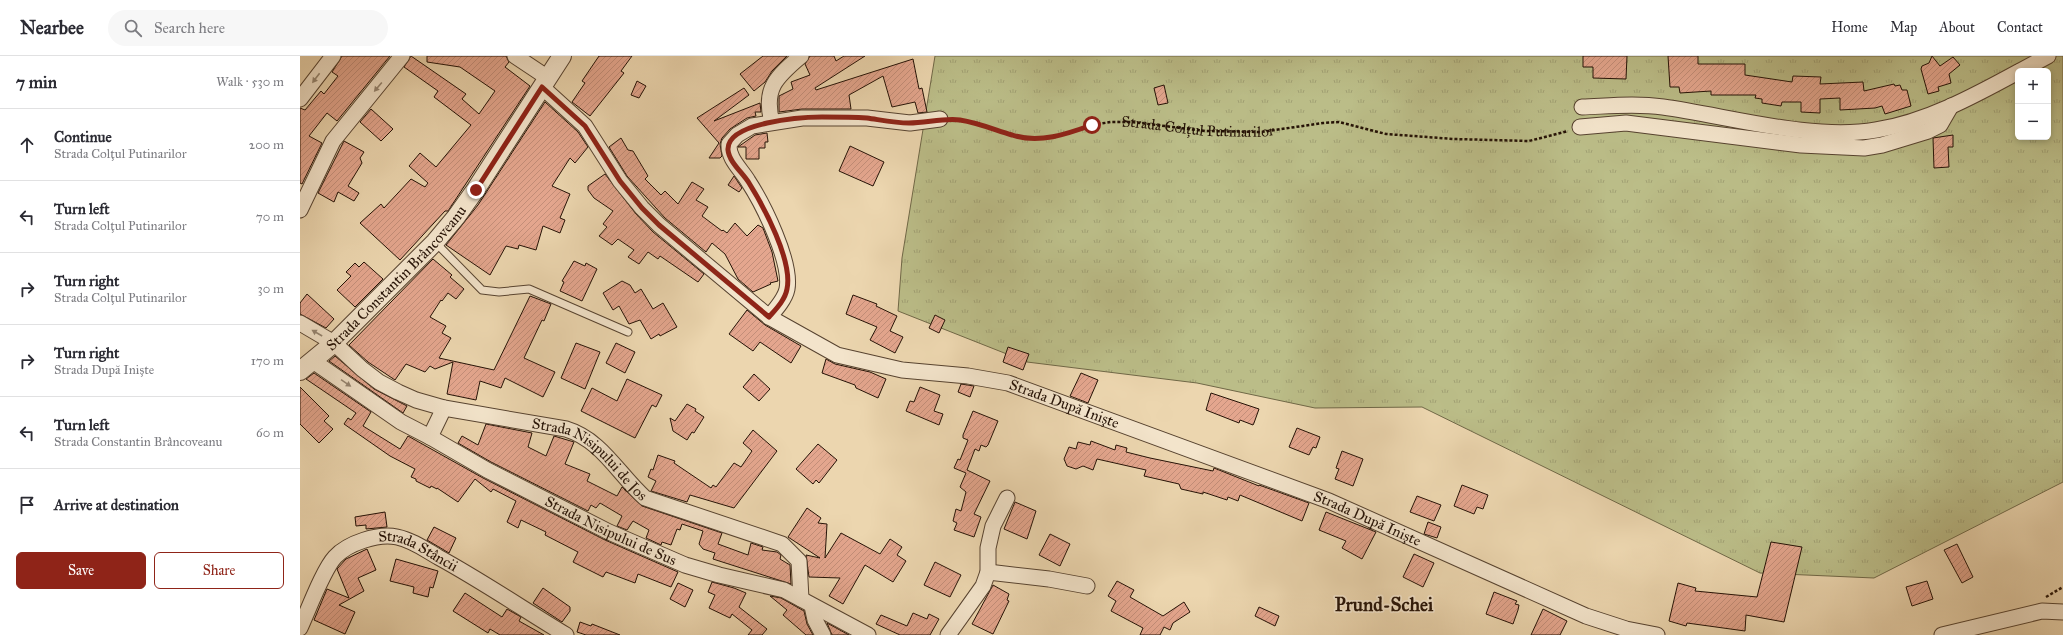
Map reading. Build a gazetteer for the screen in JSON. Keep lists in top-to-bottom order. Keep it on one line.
{"streets":{"street":["Strada Constantin Brâncoveanu","Strada După Iniște","Strada Nisipului de Jos","Strada Nisipului de Sus","Strada Stâncii"],"path":["Strada Colțul Putinarilor"]},"crossings":[["Strada Constantin Brâncoveanu","Strada După Iniște"],["Strada Constantin Brâncoveanu","Strada Nisipului de Jos"],["Strada Constantin Brâncoveanu","Strada Nisipului de Sus"],["Strada Nisipului de Jos","Strada Nisipului de Sus"]],"districts":["Prund-Schei"],"page":{"header":"Nearbee","search":"Search here","nav":["Home","Map","About","Contact"],"heading":["7 min","Walk · 530 m"],"map_buttons":["+","−"],"list":[["Continue","Strada Colțul Putinarilor","200 m"],["Turn left","Strada Colțul Putinarilor","70 m"],["Turn right","Strada Colțul Putinarilor","30 m"],["Turn right","Strada După Iniște","170 m"],["Turn left","Strada Constantin Brâncoveanu","60 m"],"Arrive at destination"],"buttons":["Save","Share"]}}
